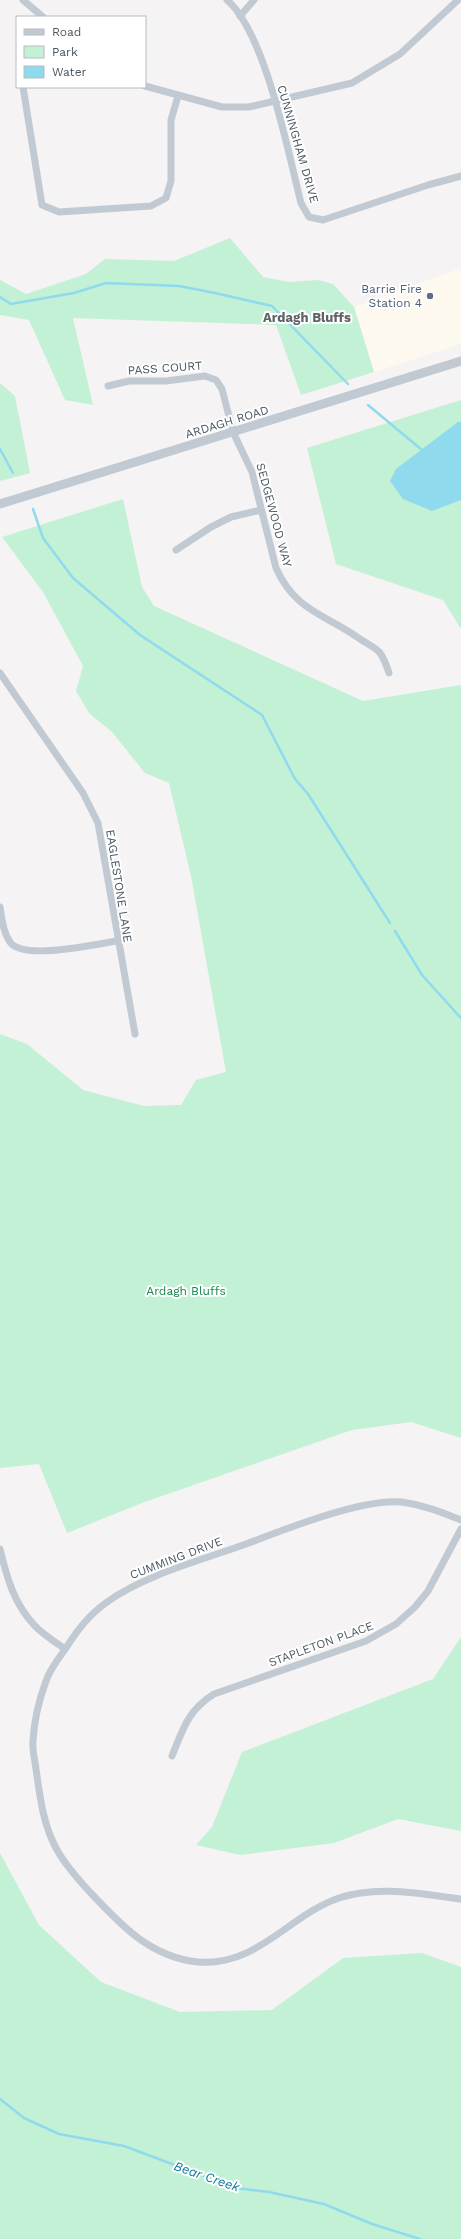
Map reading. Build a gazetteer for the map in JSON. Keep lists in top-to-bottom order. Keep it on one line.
{"streets":{"street":["CUNNINGHAM DRIVE","PASS COURT","ARDAGH ROAD","SEDGEWOOD WAY","EAGLESTONE LANE","CUMMING DRIVE","STAPLETON PLACE"]},"crossings":[["PASS COURT","ARDAGH ROAD"],["PASS COURT","SEDGEWOOD WAY"],["ARDAGH ROAD","SEDGEWOOD WAY"]],"districts":["Ardagh Bluffs"],"water":["Bear Creek"],"parks":["Ardagh Bluffs"],"places":["Barrie Fire Station 4"],"legend":["Road","Park","Water"]}
